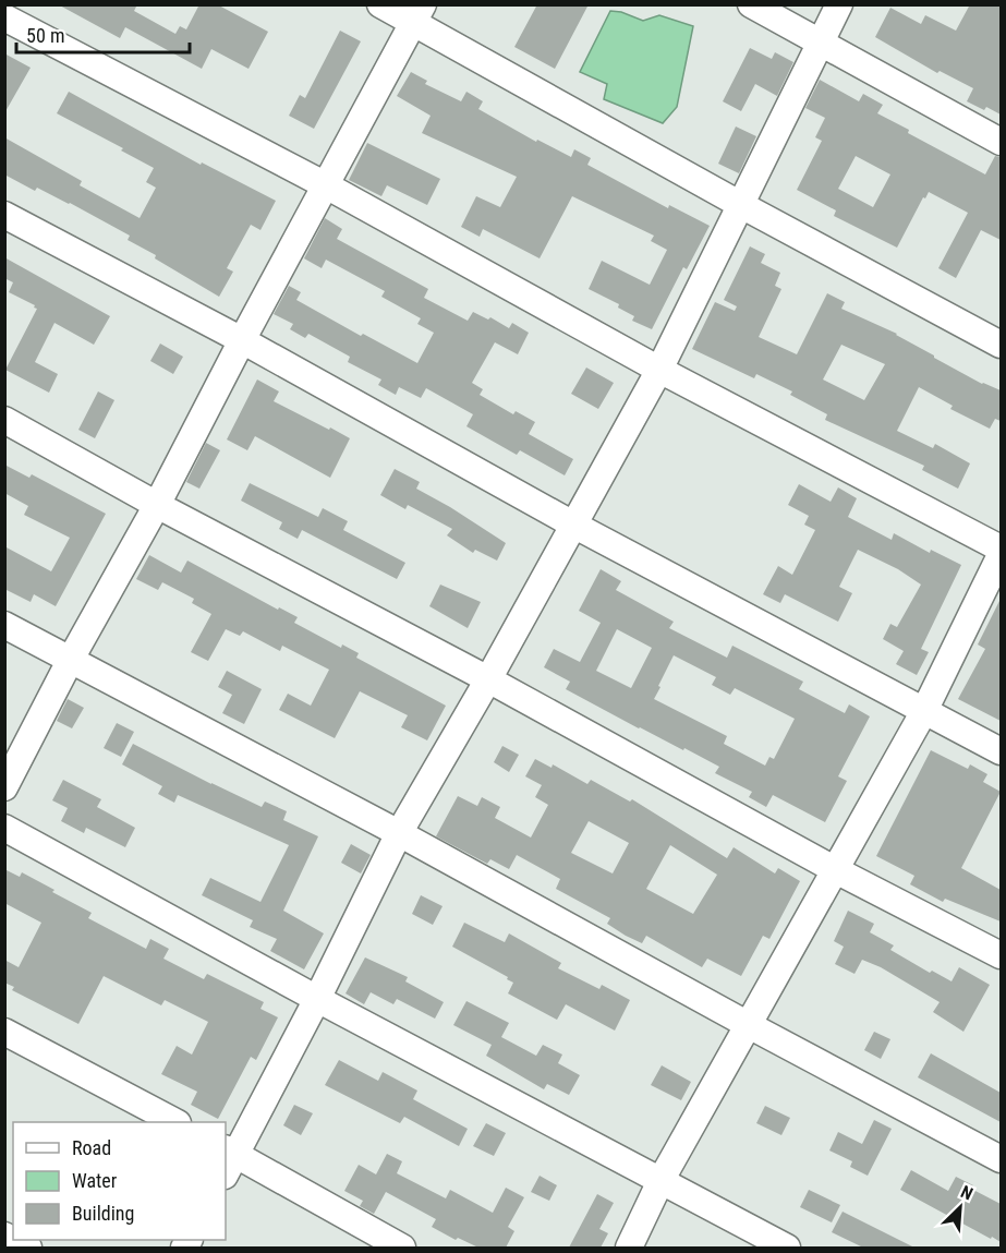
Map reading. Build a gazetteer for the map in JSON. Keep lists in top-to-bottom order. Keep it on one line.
{"legend":["Road","Water","Building"],"scale_bar":"50 m","north":"top right"}
